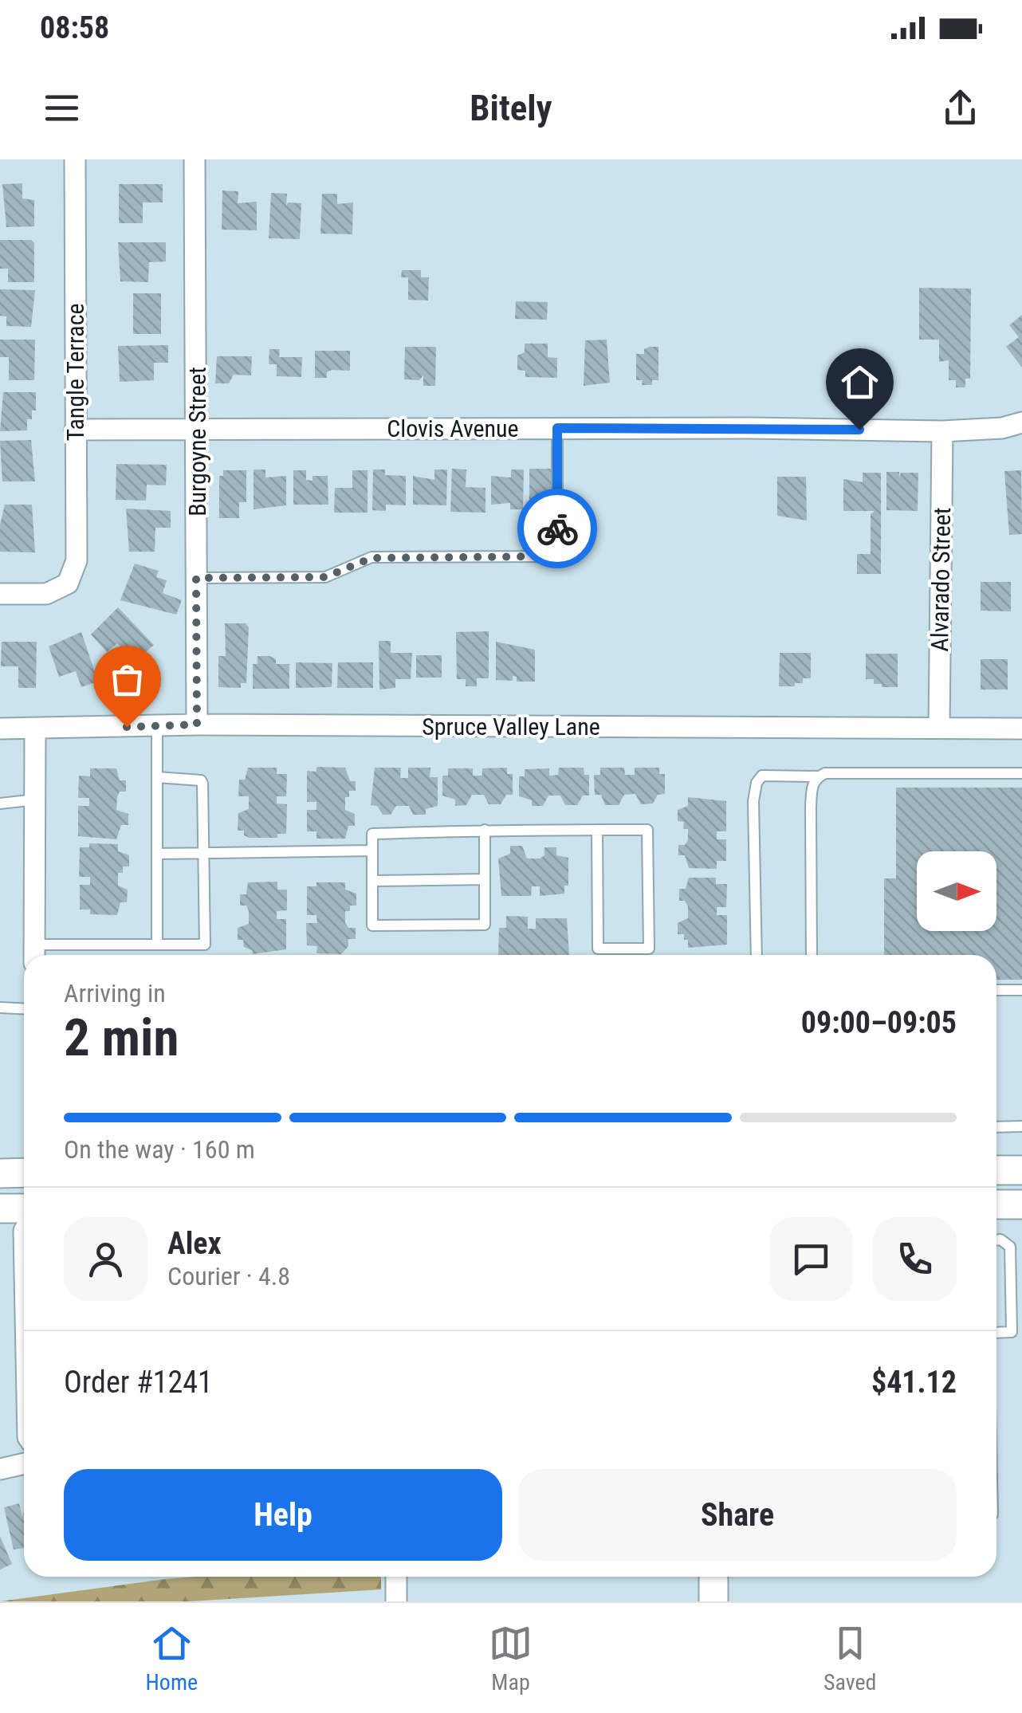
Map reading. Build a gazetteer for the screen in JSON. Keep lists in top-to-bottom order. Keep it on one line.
{"streets":{"street":["Tangle Terrace","Clovis Avenue","Burgoyne Street","Alvarado Street","Spruce Valley Lane"]},"crossings":[["Tangle Terrace","Clovis Avenue"],["Clovis Avenue","Burgoyne Street"],["Clovis Avenue","Alvarado Street"],["Burgoyne Street","Spruce Valley Lane"],["Alvarado Street","Spruce Valley Lane"]],"north":"right","page":{"status":"08:58","header":"Bitely","heading":["2 min","Arriving in","09:00–09:05"],"panel":["Alex","Courier · 4.8","Order #1241","$41.12"],"bar":"On the way · 160 m","buttons":["Help","Share"],"tabs":["Home","Map","Saved"]}}
